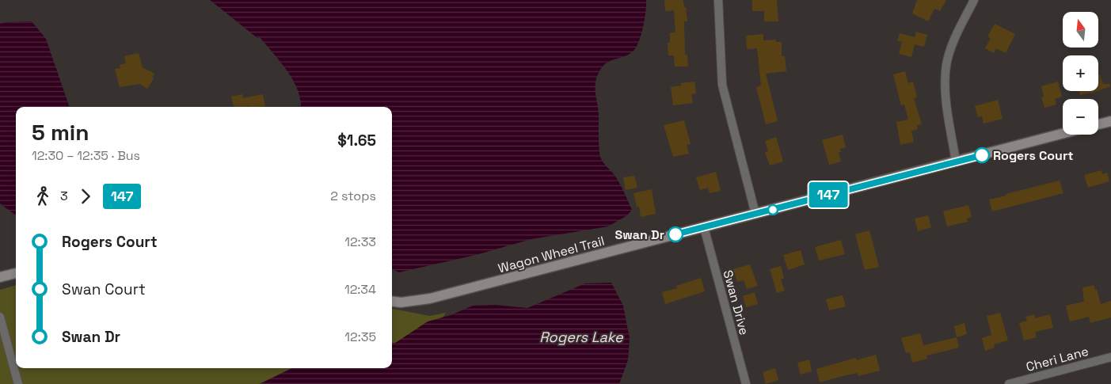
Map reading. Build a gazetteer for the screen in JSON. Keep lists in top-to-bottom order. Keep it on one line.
{"streets":{"street":["Wagon Wheel Trail","Swan Drive","Cheri Lane"]},"crossings":[["Wagon Wheel Trail","Swan Drive"]],"water":["Rogers Lake"],"places":["Rogers Court","Swan Dr"],"lines":["bus line 147"],"north":"top","page":{"on_map":"147","map_buttons":["+","−"],"heading":["5 min","12:30 – 12:35 · Bus","$1.65"],"legs":["3","147","2 stops"],"list":[{"name":"Rogers Court","value":"12:33"},{"name":"Swan Court","value":"12:34"},{"name":"Swan Dr","value":"12:35"}]}}
